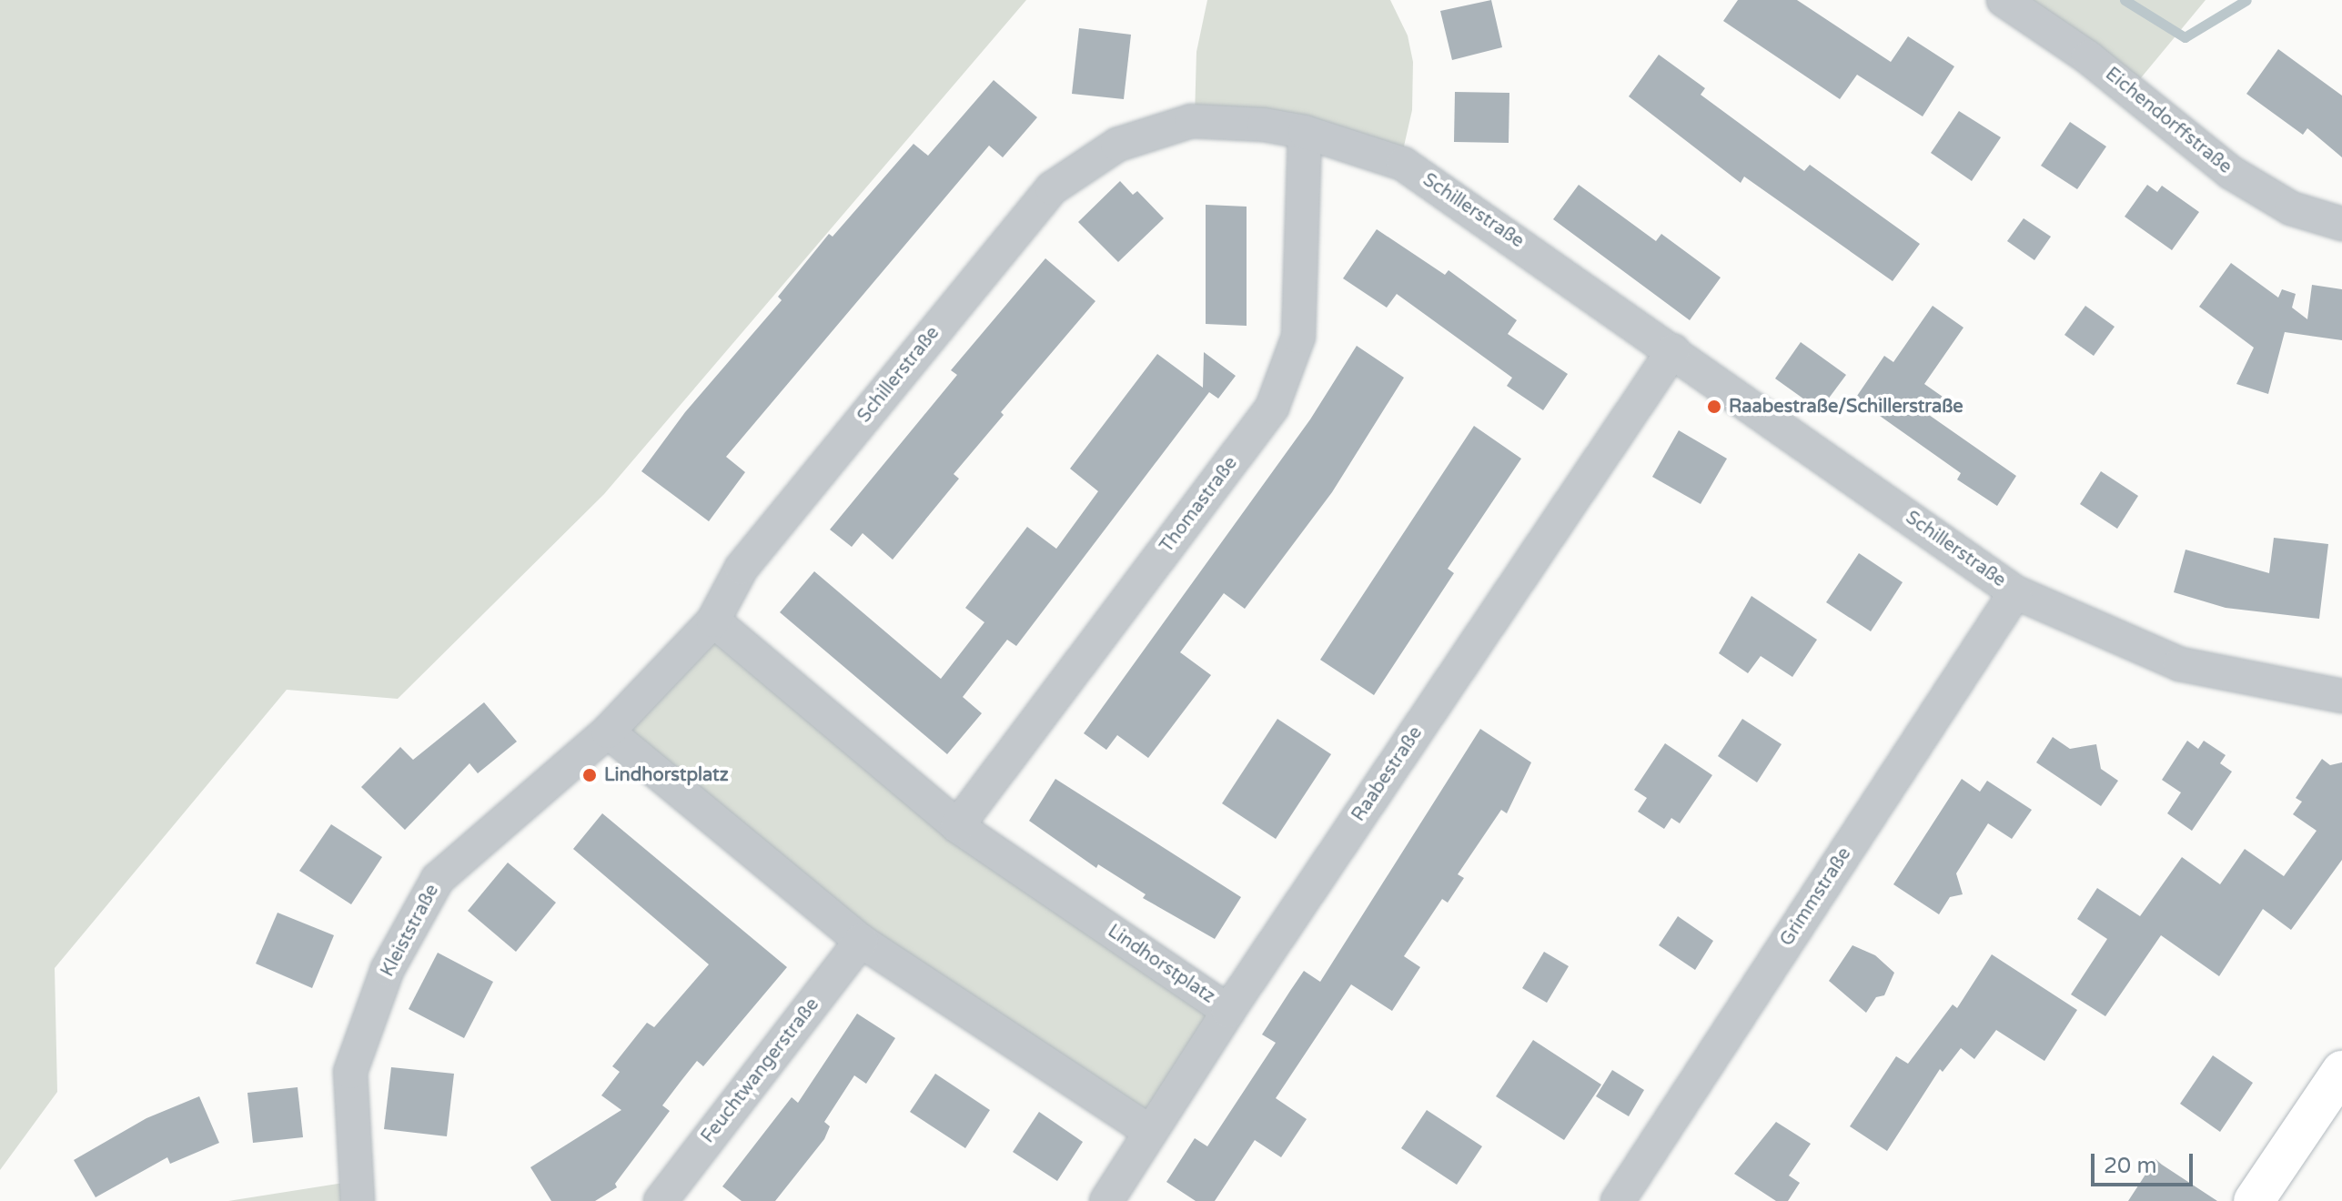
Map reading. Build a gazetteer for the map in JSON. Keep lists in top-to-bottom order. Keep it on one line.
{"streets":{"street":["Eichendorffstraße","Schillerstraße","Thomastraße","Raabestraße","Grimmstraße","Kleiststraße","Lindhorstplatz","Feuchtwangerstraße"]},"crossings":[["Schillerstraße","Thomastraße"],["Schillerstraße","Raabestraße"],["Schillerstraße","Grimmstraße"],["Schillerstraße","Lindhorstplatz"],["Thomastraße","Lindhorstplatz"],["Raabestraße","Lindhorstplatz"]],"places":["Raabestraße/Schillerstraße","Lindhorstplatz"],"scale_bar":"20 m"}
